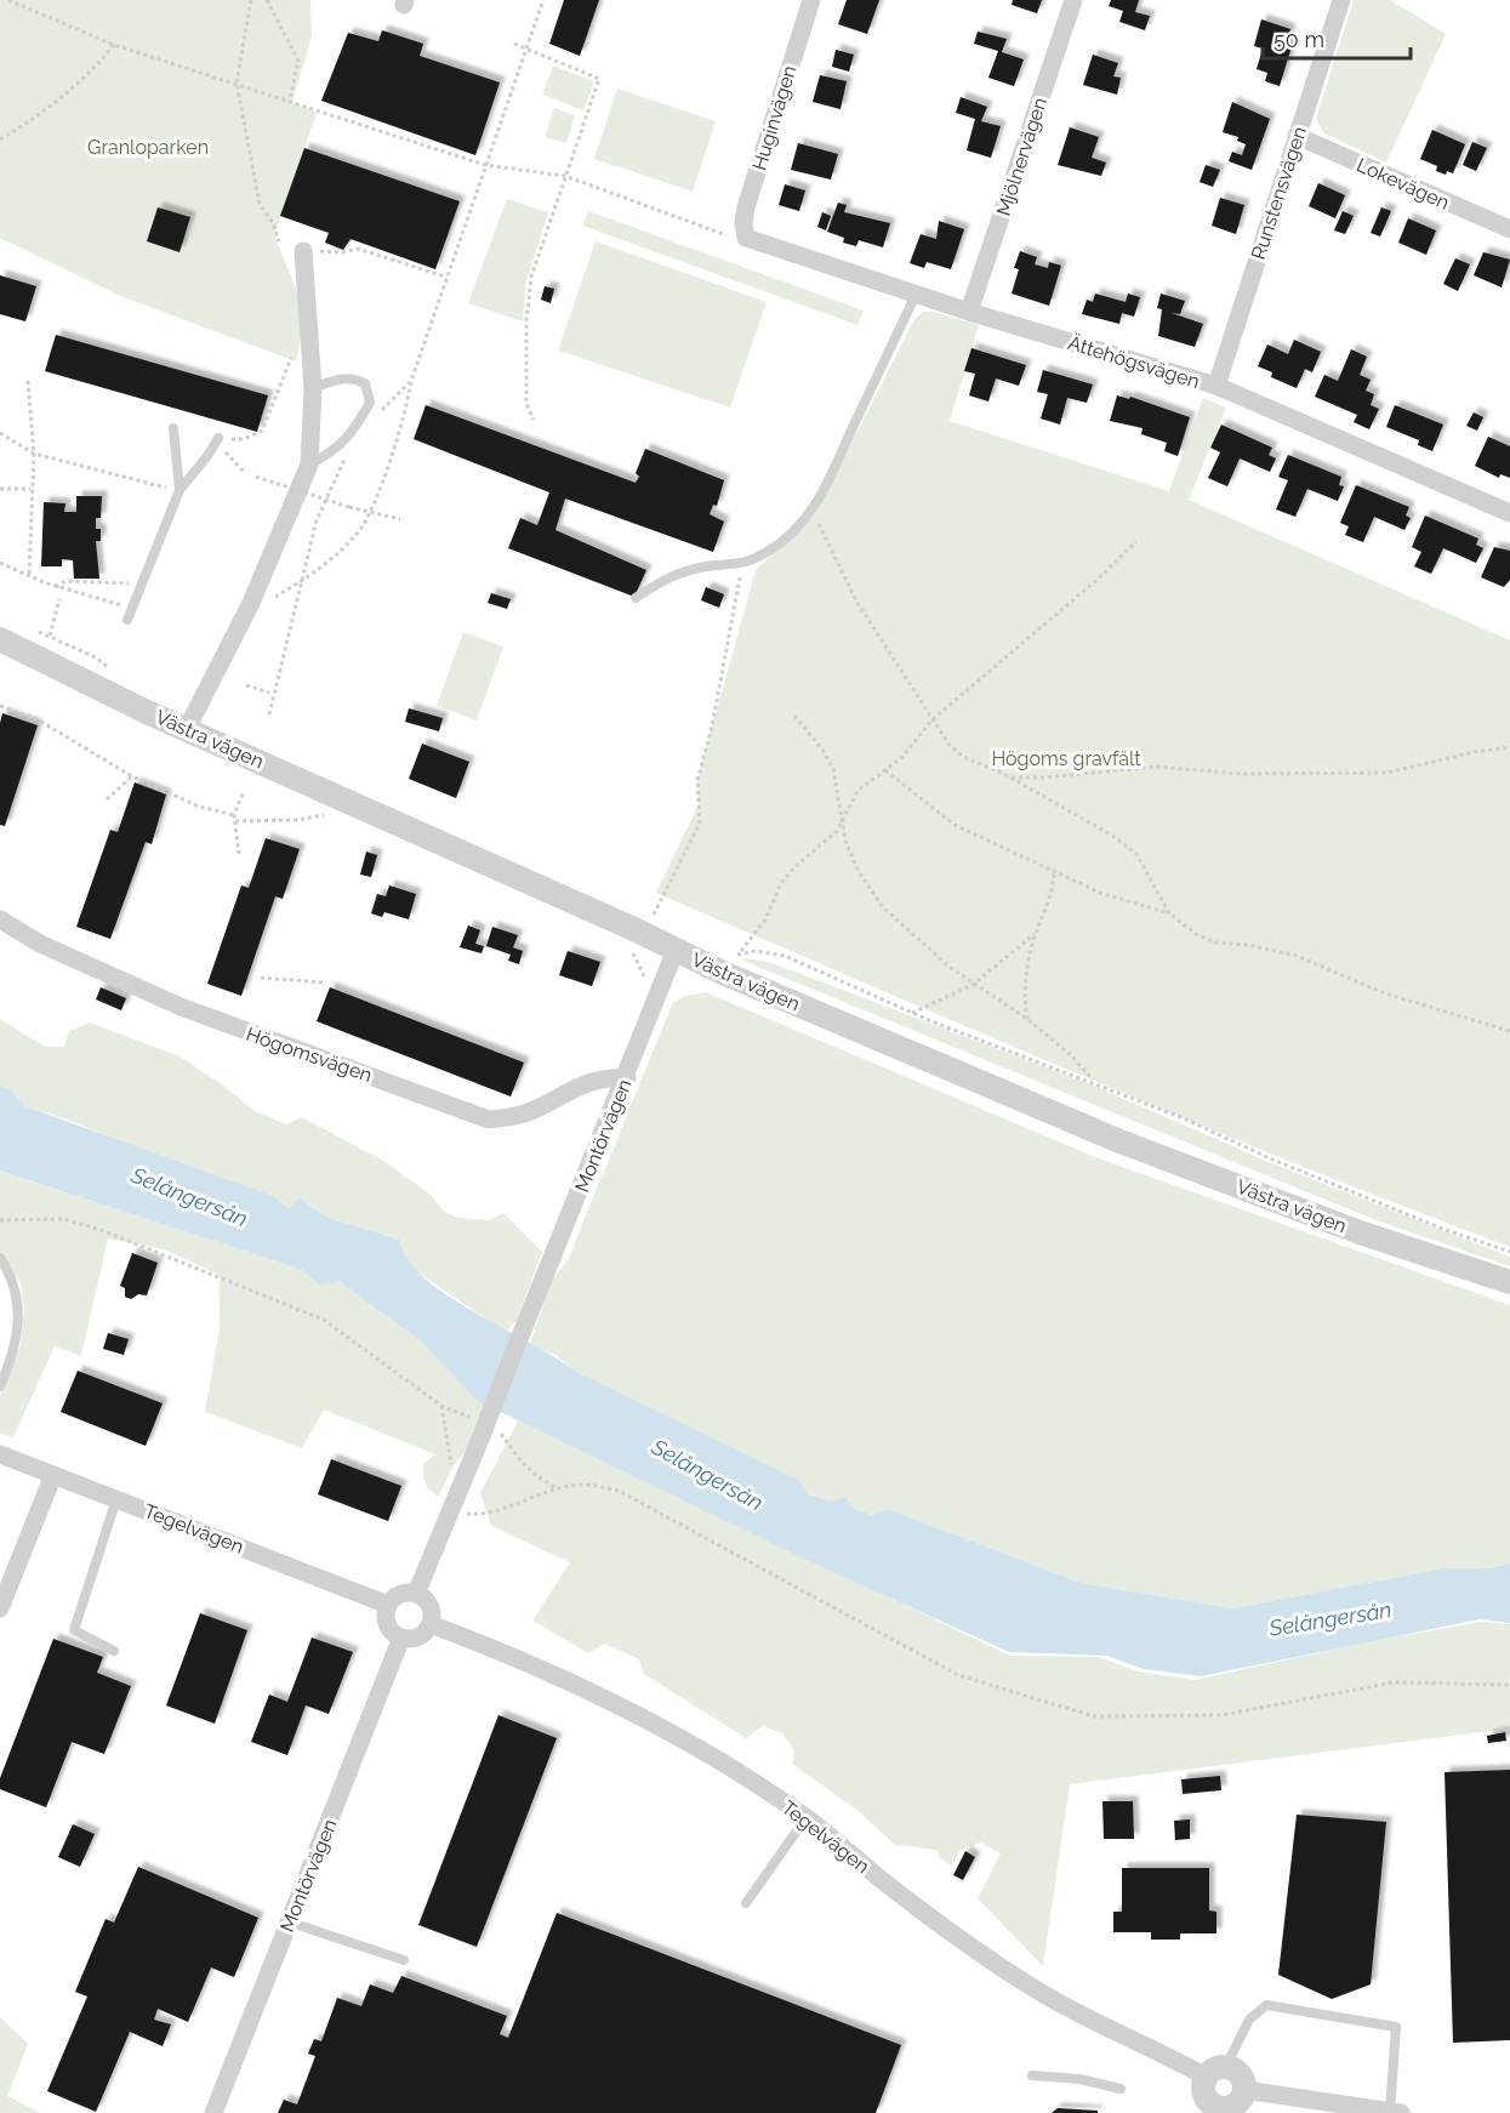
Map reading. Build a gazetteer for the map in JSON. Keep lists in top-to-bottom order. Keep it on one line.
{"streets":{"street":["Huginvägen","Mjölnervägen","Lokevägen","Runstensvägen","Ättehögsvägen","Västra vägen","Högomsvägen","Montörvägen","Tegelvägen"]},"crossings":[["Huginvägen","Ättehögsvägen"],["Mjölnervägen","Ättehögsvägen"],["Lokevägen","Runstensvägen"],["Runstensvägen","Ättehögsvägen"],["Västra vägen","Montörvägen"],["Högomsvägen","Montörvägen"],["Montörvägen","Tegelvägen"]],"water":["Selångersån"],"parks":["Granloparken","Högoms gravfält"],"scale_bar":"50 m"}
